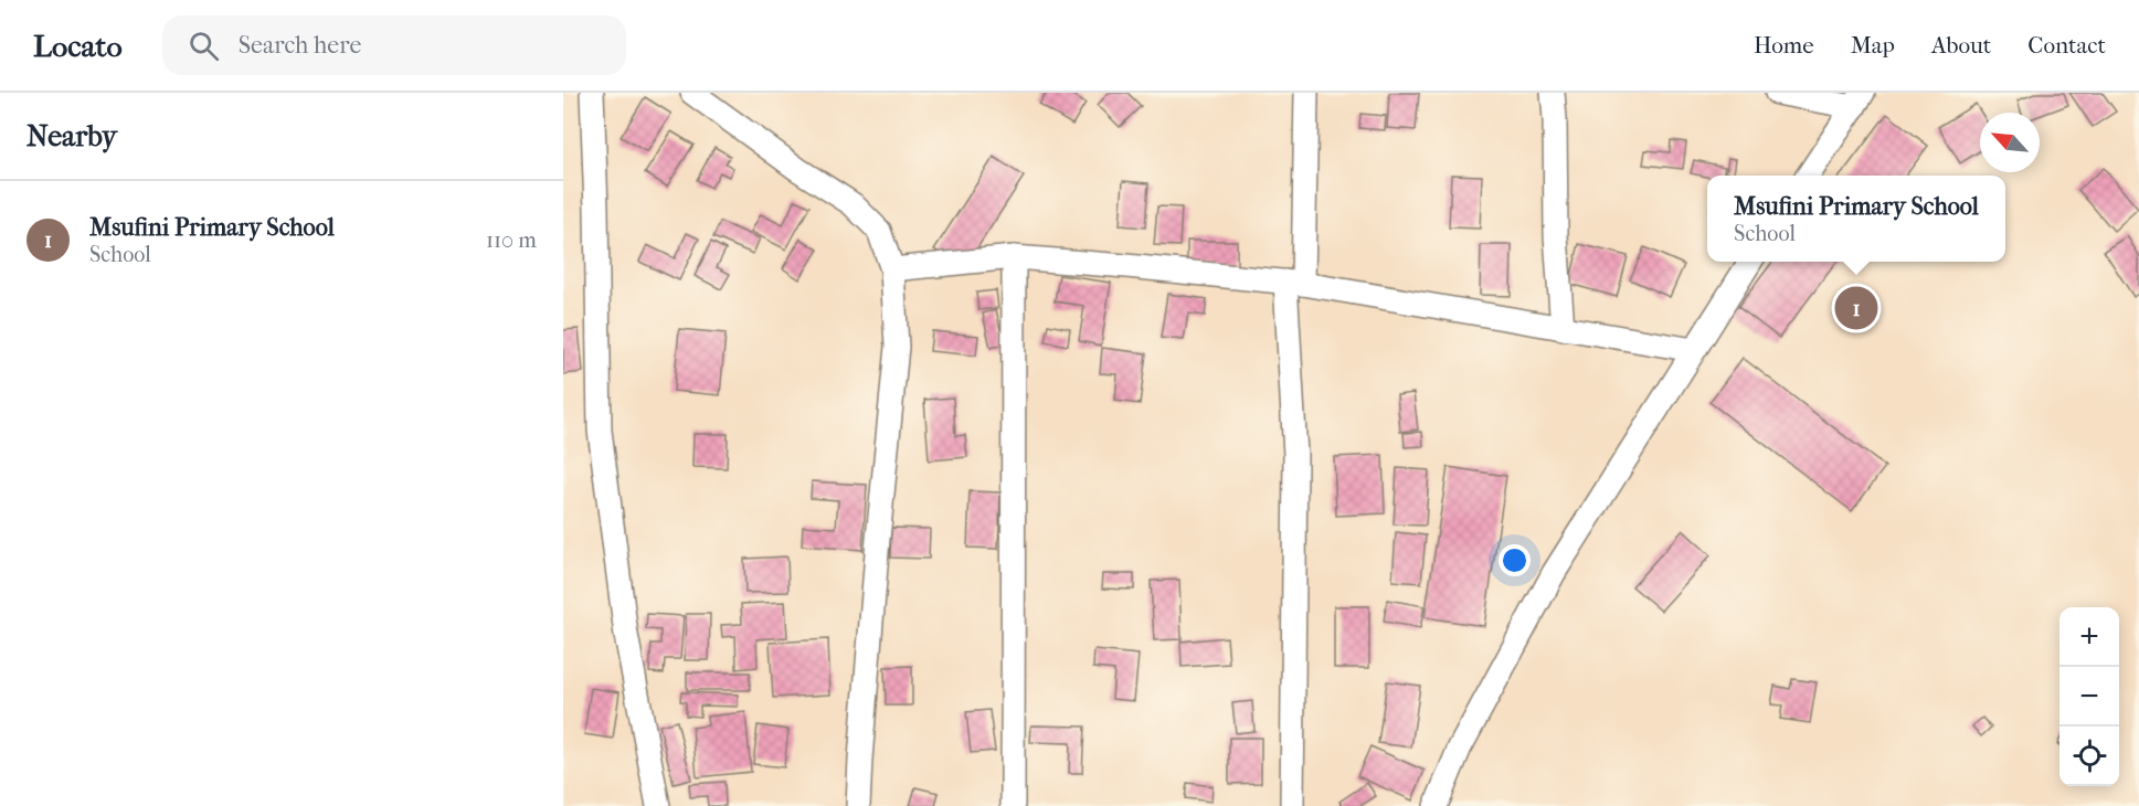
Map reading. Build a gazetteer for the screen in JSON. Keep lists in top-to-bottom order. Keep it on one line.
{"north":"top left","page":{"header":"Locato","search":"Search here","nav":["Home","Map","About","Contact"],"heading":"Nearby","popup":["Msufini Primary School","School"],"list":[{"mark":"1","name":"Msufini Primary School","note":"School","value":"110 m"}],"pins":"1","map_buttons":["+","−"]}}
